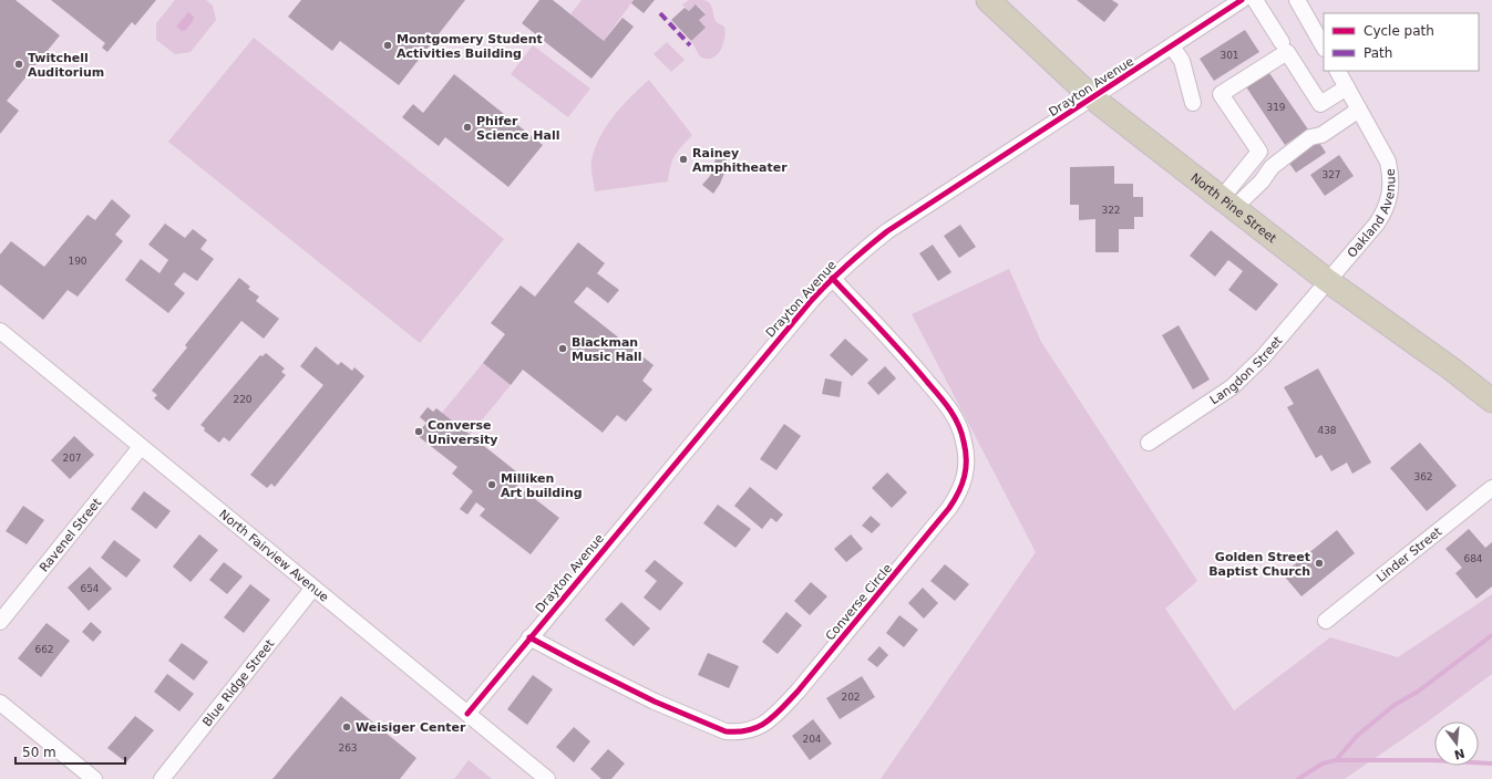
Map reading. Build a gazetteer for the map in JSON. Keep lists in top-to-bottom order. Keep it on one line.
{"streets":{"highway":["North Pine Street"],"street":["Drayton Avenue","Oakland Avenue","Langdon Street","Ravenel Street","Linder Street","North Fairview Avenue","Converse Circle","Blue Ridge Street"]},"crossings":[["Drayton Avenue","North Pine Street"],["Drayton Avenue","North Fairview Avenue"],["Drayton Avenue","Converse Circle"],["North Pine Street","Oakland Avenue"],["North Pine Street","Langdon Street"],["Oakland Avenue","Langdon Street"],["Ravenel Street","North Fairview Avenue"],["North Fairview Avenue","Blue Ridge Street"]],"places":["Montgomery Student Activities Building","Twitchell Auditorium","Phifer Science Hall","Rainey Amphitheater","Blackman Music Hall","Converse University","Milliken Art building","Golden Street Baptist Church","Weisiger Center"],"house_numbers":["301","319","327","322","190","220","438","207","362","684","654","662","202","204","263"],"legend":["Cycle path","Path"],"scale_bar":"50 m","north":"bottom"}
